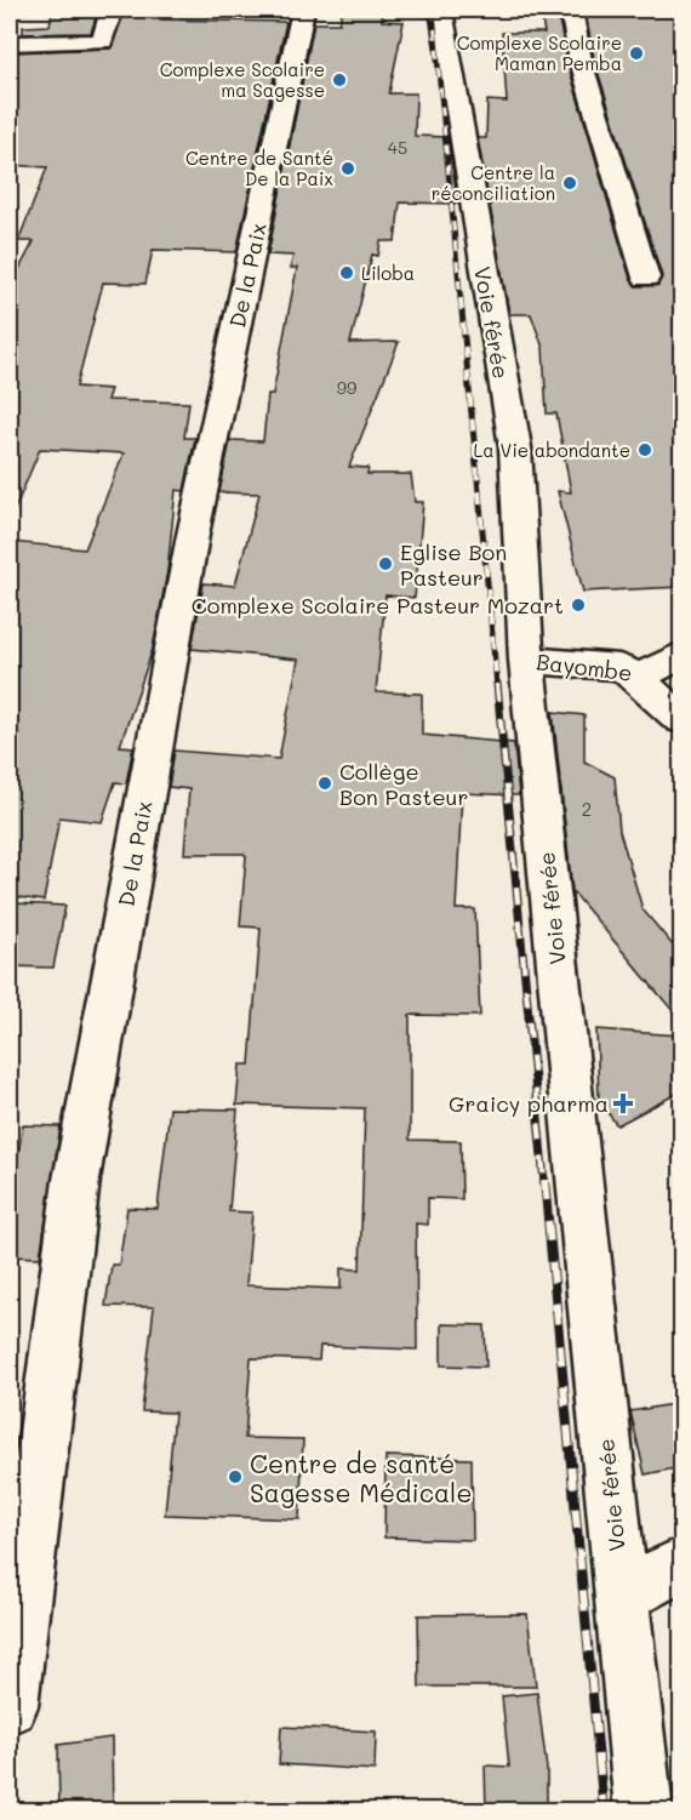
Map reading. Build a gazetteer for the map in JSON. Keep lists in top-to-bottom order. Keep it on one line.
{"streets":{"street":["De la Paix","Voie férée","Bayombe"]},"crossings":[["Voie férée","Bayombe"]],"places":{"other":["Complexe Scolaire Maman Pemba","Complexe Scolaire ma Sagesse","Centre de Santé De la Paix","Centre la réconciliation","Liloba","La Vie abondante","Eglise Bon Pasteur","Complexe Scolaire Pasteur Mozart","Collège Bon Pasteur","Centre de santé Sagesse Médicale"],"health":["Graicy pharma"]},"house_numbers":["45","99","2"]}
